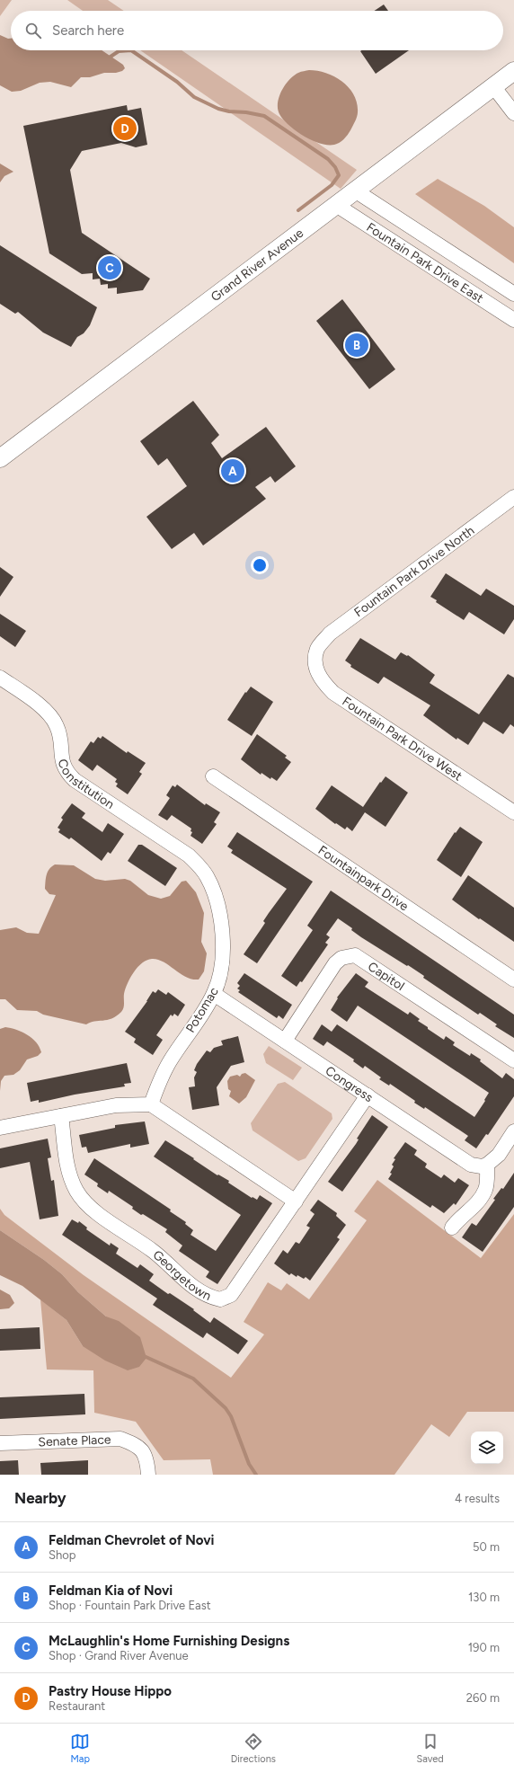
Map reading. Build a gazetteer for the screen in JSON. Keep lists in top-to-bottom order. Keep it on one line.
{"streets":{"main road":["Grand River Avenue"],"street":["Fountain Park Drive East","Fountain Park Drive North","Fountain Park Drive West","Constitution","Fountainpark Drive","Capitol","Potomac","Congress","Georgetown","Senate Place"]},"crossings":[["Fountain Park Drive East","Grand River Avenue"],["Fountain Park Drive North","Fountain Park Drive West"],["Constitution","Potomac"],["Capitol","Congress"],["Potomac","Congress"],["Congress","Georgetown"]],"page":{"search":"Search here","pins":["D","C","B","A"],"heading":["Nearby","4 results"],"list":[{"mark":"A","name":"Feldman Chevrolet of Novi","note":"Shop","value":"50 m"},{"mark":"B","name":"Feldman Kia of Novi","note":"Shop · Fountain Park Drive East","value":"130 m"},{"mark":"C","name":"McLaughlin's Home Furnishing Designs","note":"Shop · Grand River Avenue","value":"190 m"},{"mark":"D","name":"Pastry House Hippo","note":"Restaurant","value":"260 m"}],"nav":["Map","Directions","Saved"]}}
